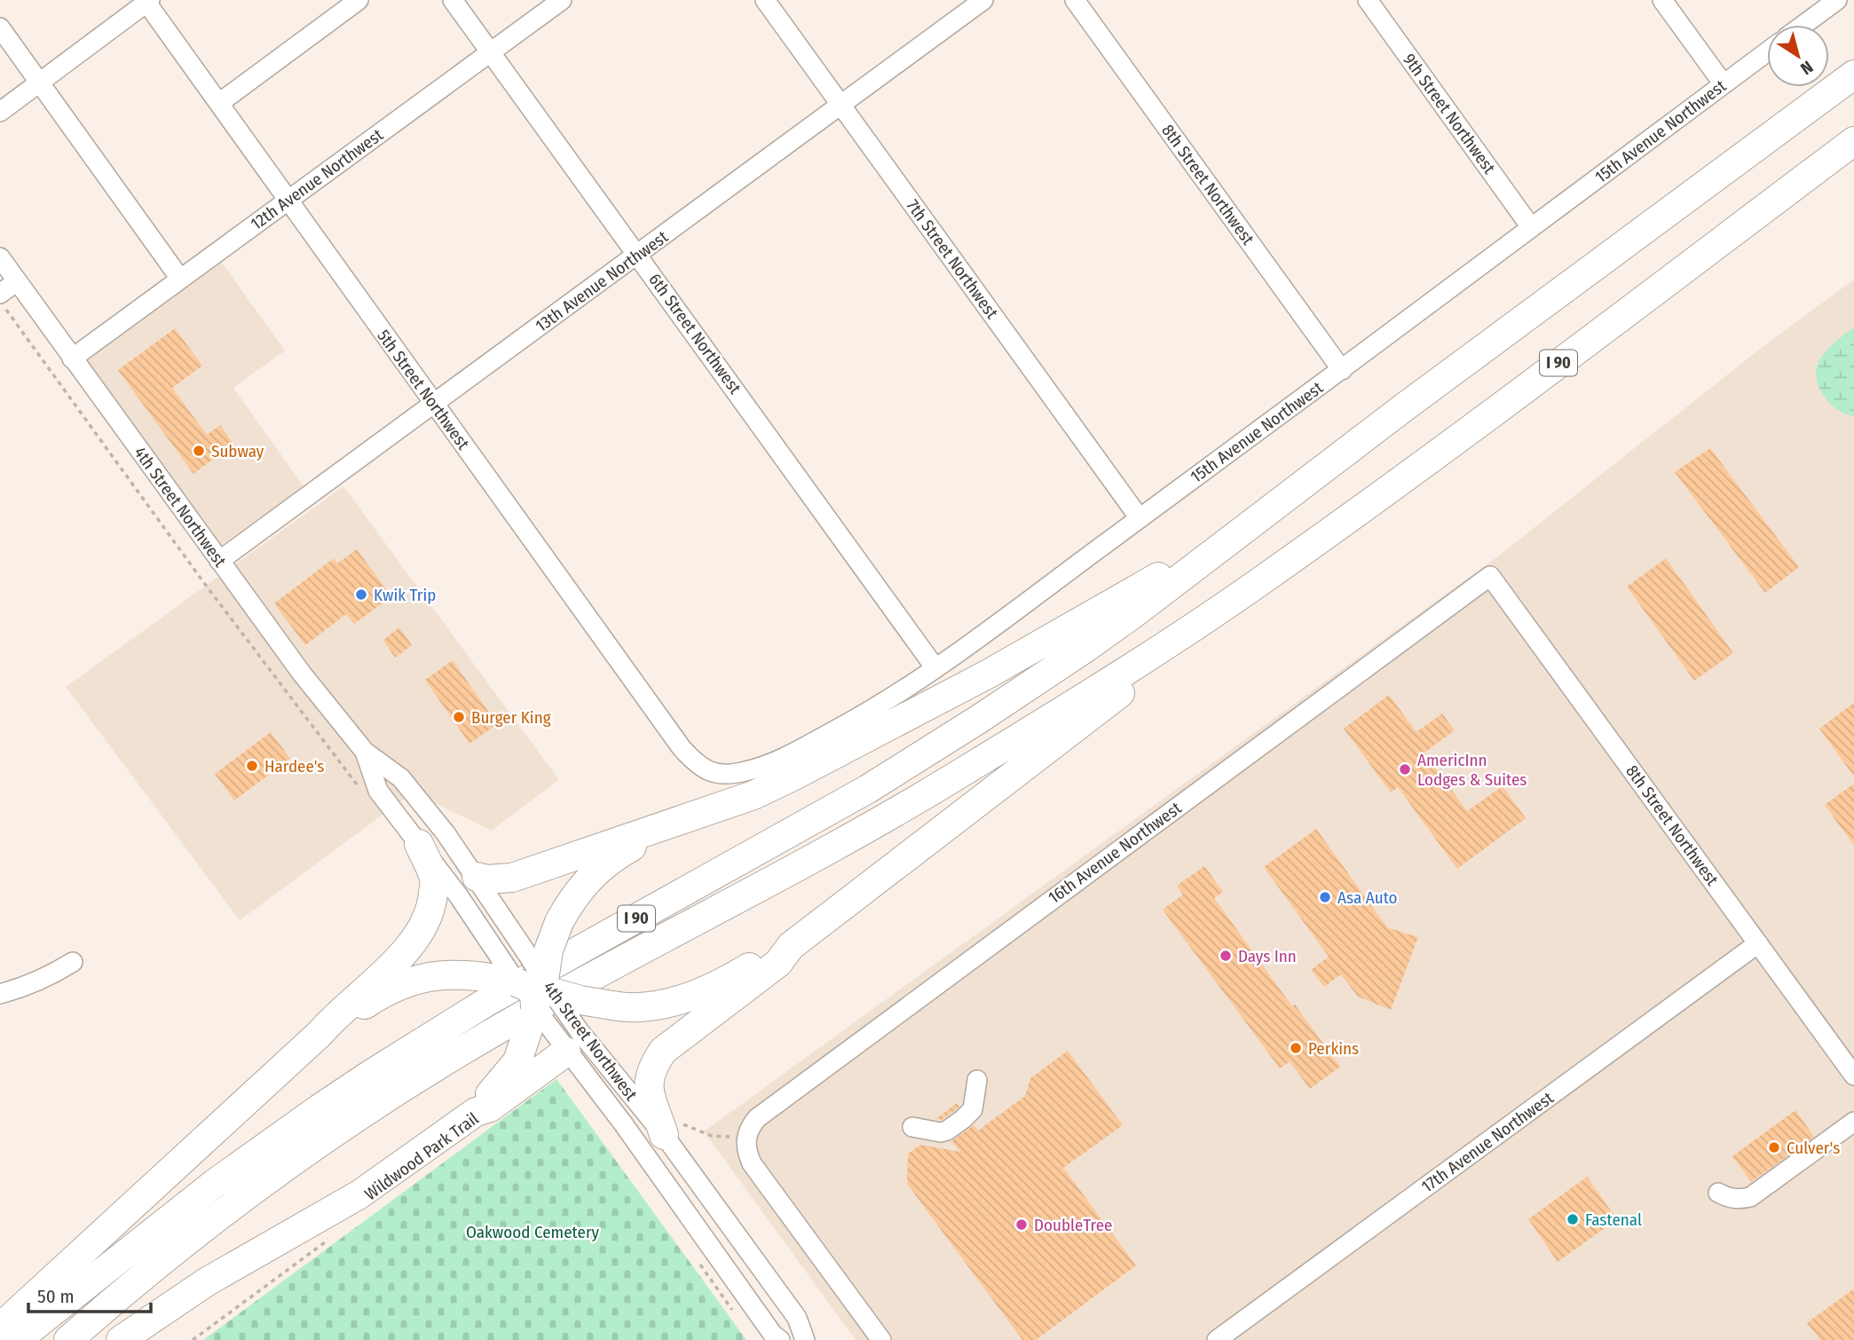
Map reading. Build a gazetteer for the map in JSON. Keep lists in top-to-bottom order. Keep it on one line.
{"streets":{"highway":["I 90"],"street":["9th Street Northwest","15th Avenue Northwest","12th Avenue Northwest","8th Street Northwest","7th Street Northwest","13th Avenue Northwest","6th Street Northwest","5th Street Northwest","4th Street Northwest","16th Avenue Northwest","17th Avenue Northwest"]},"crossings":[["9th Street Northwest","15th Avenue Northwest"],["15th Avenue Northwest","8th Street Northwest"],["15th Avenue Northwest","7th Street Northwest"],["15th Avenue Northwest","6th Street Northwest"],["15th Avenue Northwest","5th Street Northwest"],["12th Avenue Northwest","6th Street Northwest"],["12th Avenue Northwest","5th Street Northwest"],["12th Avenue Northwest","4th Street Northwest"],["8th Street Northwest","16th Avenue Northwest"],["8th Street Northwest","17th Avenue Northwest"],["7th Street Northwest","13th Avenue Northwest"],["13th Avenue Northwest","6th Street Northwest"],["13th Avenue Northwest","5th Street Northwest"],["13th Avenue Northwest","4th Street Northwest"]],"parks":["Oakwood Cemetery"],"places":["Subway","Kwik Trip","Burger King","Hardee's","AmericInn Lodges & Suites","Asa Auto","Days Inn","Perkins","Culver's","Fastenal","DoubleTree"],"scale_bar":"50 m","north":"bottom right"}
